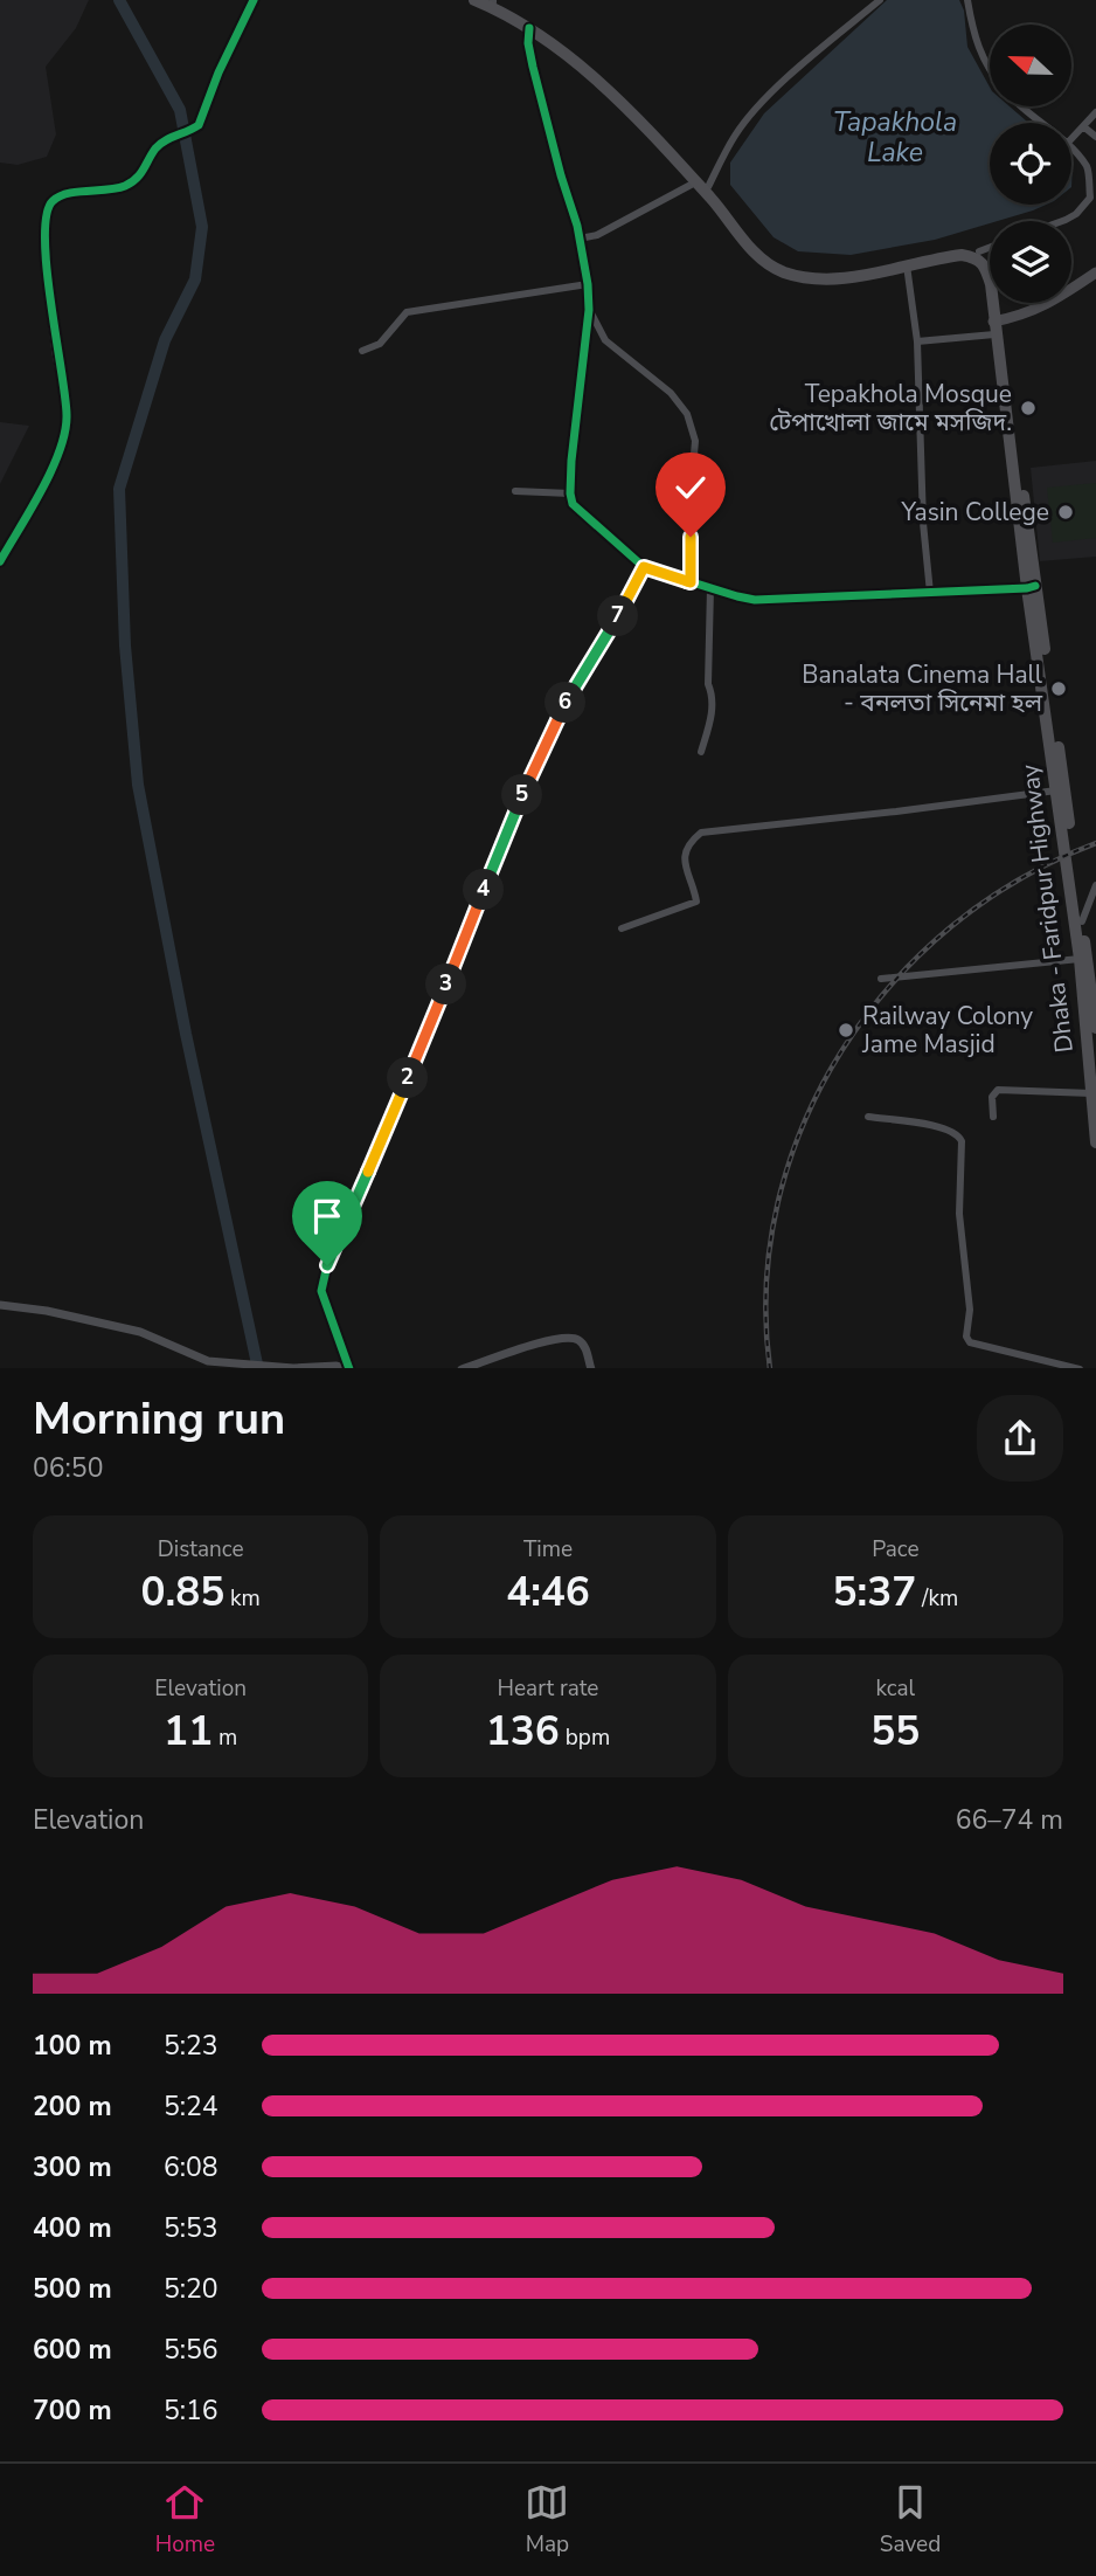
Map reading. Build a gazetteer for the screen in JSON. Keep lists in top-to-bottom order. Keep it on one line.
{"streets":{"highway":["Dhaka - Faridpur Highway"]},"water":["Tapakhola Lake"],"places":["Tepakhola Mosque টেপাখোলা জামে মসজিদ.","Yasin College","Banalata Cinema Hall - বনলতা সিনেমা হল","Railway Colony Jame Masjid"],"north":"left","page":{"pins":["7","6","5","4","3","2"],"heading":["Morning run","06:50"],"stats":[["Distance","0.85 km"],["Time","4:46"],["Pace","5:37 /km"],["Elevation","11 m"],["Heart rate","136 bpm"],["kcal","55"]],"chart":["Elevation","66–74 m"],"list":[{"name":"100 m","note":"5:23"},{"name":"200 m","note":"5:24"},{"name":"300 m","note":"6:08"},{"name":"400 m","note":"5:53"},{"name":"500 m","note":"5:20"},{"name":"600 m","note":"5:56"},{"name":"700 m","note":"5:16"}],"tabs":["Home","Map","Saved"]}}
